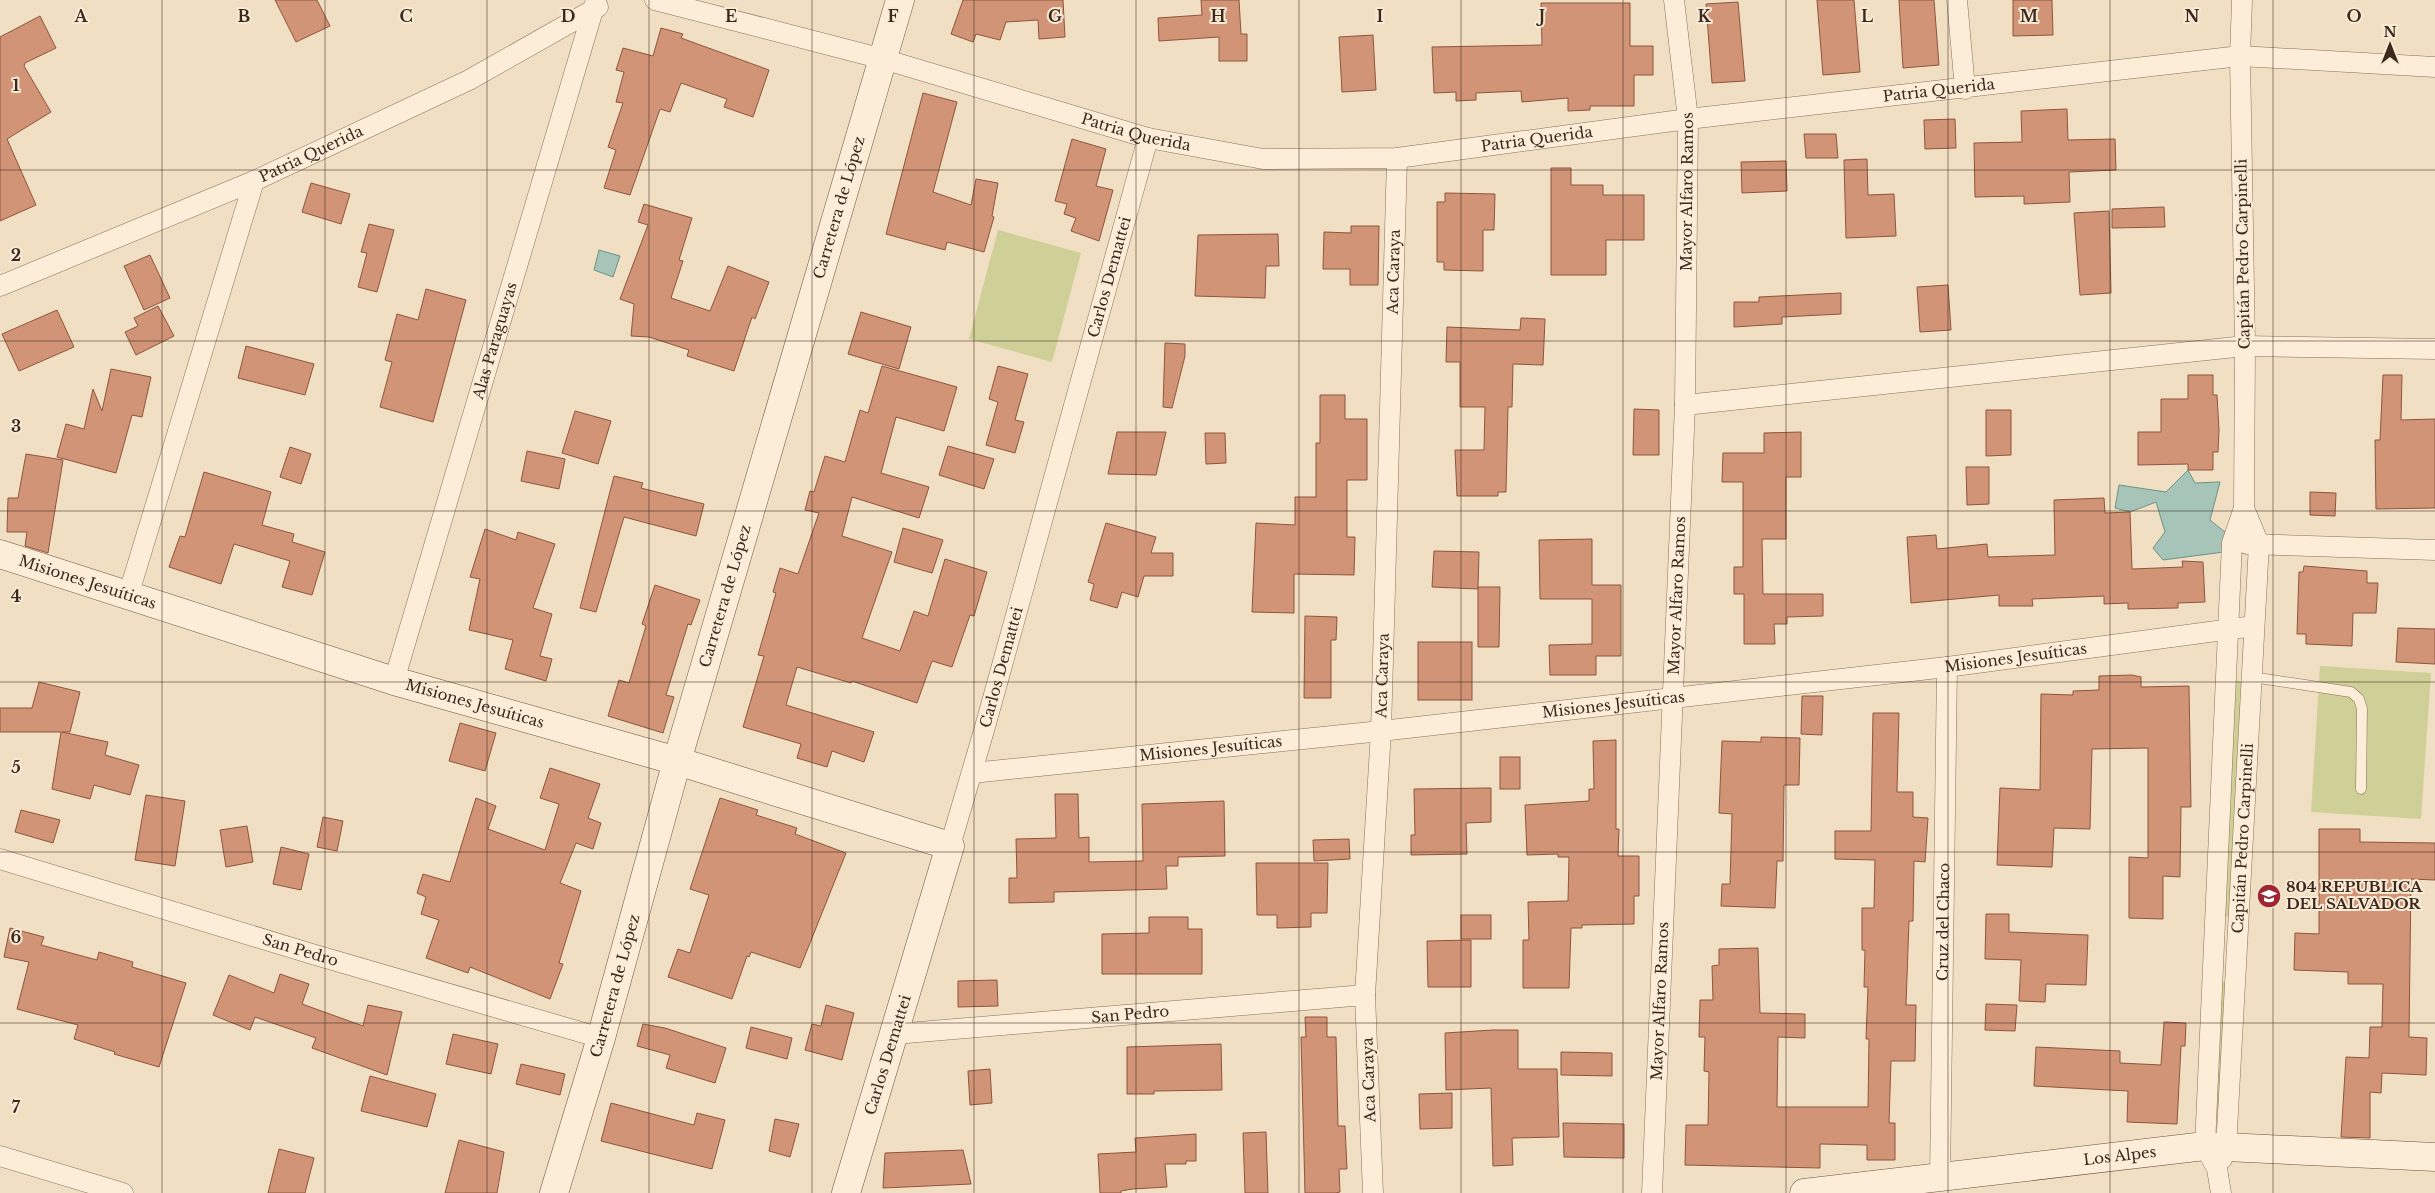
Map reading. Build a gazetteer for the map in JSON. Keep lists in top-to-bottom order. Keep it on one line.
{"streets":{"main road":["Carretera de López","Carlos Demattei","Misiones Jesuíticas","Los Alpes"],"street":["Patria Querida","Mayor Alfaro Ramos","Capitán Pedro Carpinelli","Aca Caraya","Alas Paraguayas","Cruz del Chaco","San Pedro"]},"crossings":[["Patria Querida","Mayor Alfaro Ramos"],["Patria Querida","Carretera de López"],["Patria Querida","Capitán Pedro Carpinelli"],["Patria Querida","Aca Caraya"],["Patria Querida","Carlos Demattei"],["Patria Querida","Alas Paraguayas"],["Mayor Alfaro Ramos","Misiones Jesuíticas"],["Carretera de López","Misiones Jesuíticas"],["Carretera de López","San Pedro"],["Capitán Pedro Carpinelli","Misiones Jesuíticas"],["Capitán Pedro Carpinelli","Los Alpes"],["Aca Caraya","Misiones Jesuíticas"],["Aca Caraya","San Pedro"],["Carlos Demattei","Misiones Jesuíticas"],["Carlos Demattei","San Pedro"],["Alas Paraguayas","Misiones Jesuíticas"],["Misiones Jesuíticas","Cruz del Chaco"],["Cruz del Chaco","Los Alpes"]],"places":{"school or university":["804 REPUBLICA DEL SALVADOR"]},"north":"top","grid":{"columns":["A","B","C","D","E","F","G","H","I","J","K","L","M","N","O"],"rows":["1","2","3","4","5","6","7"]}}
